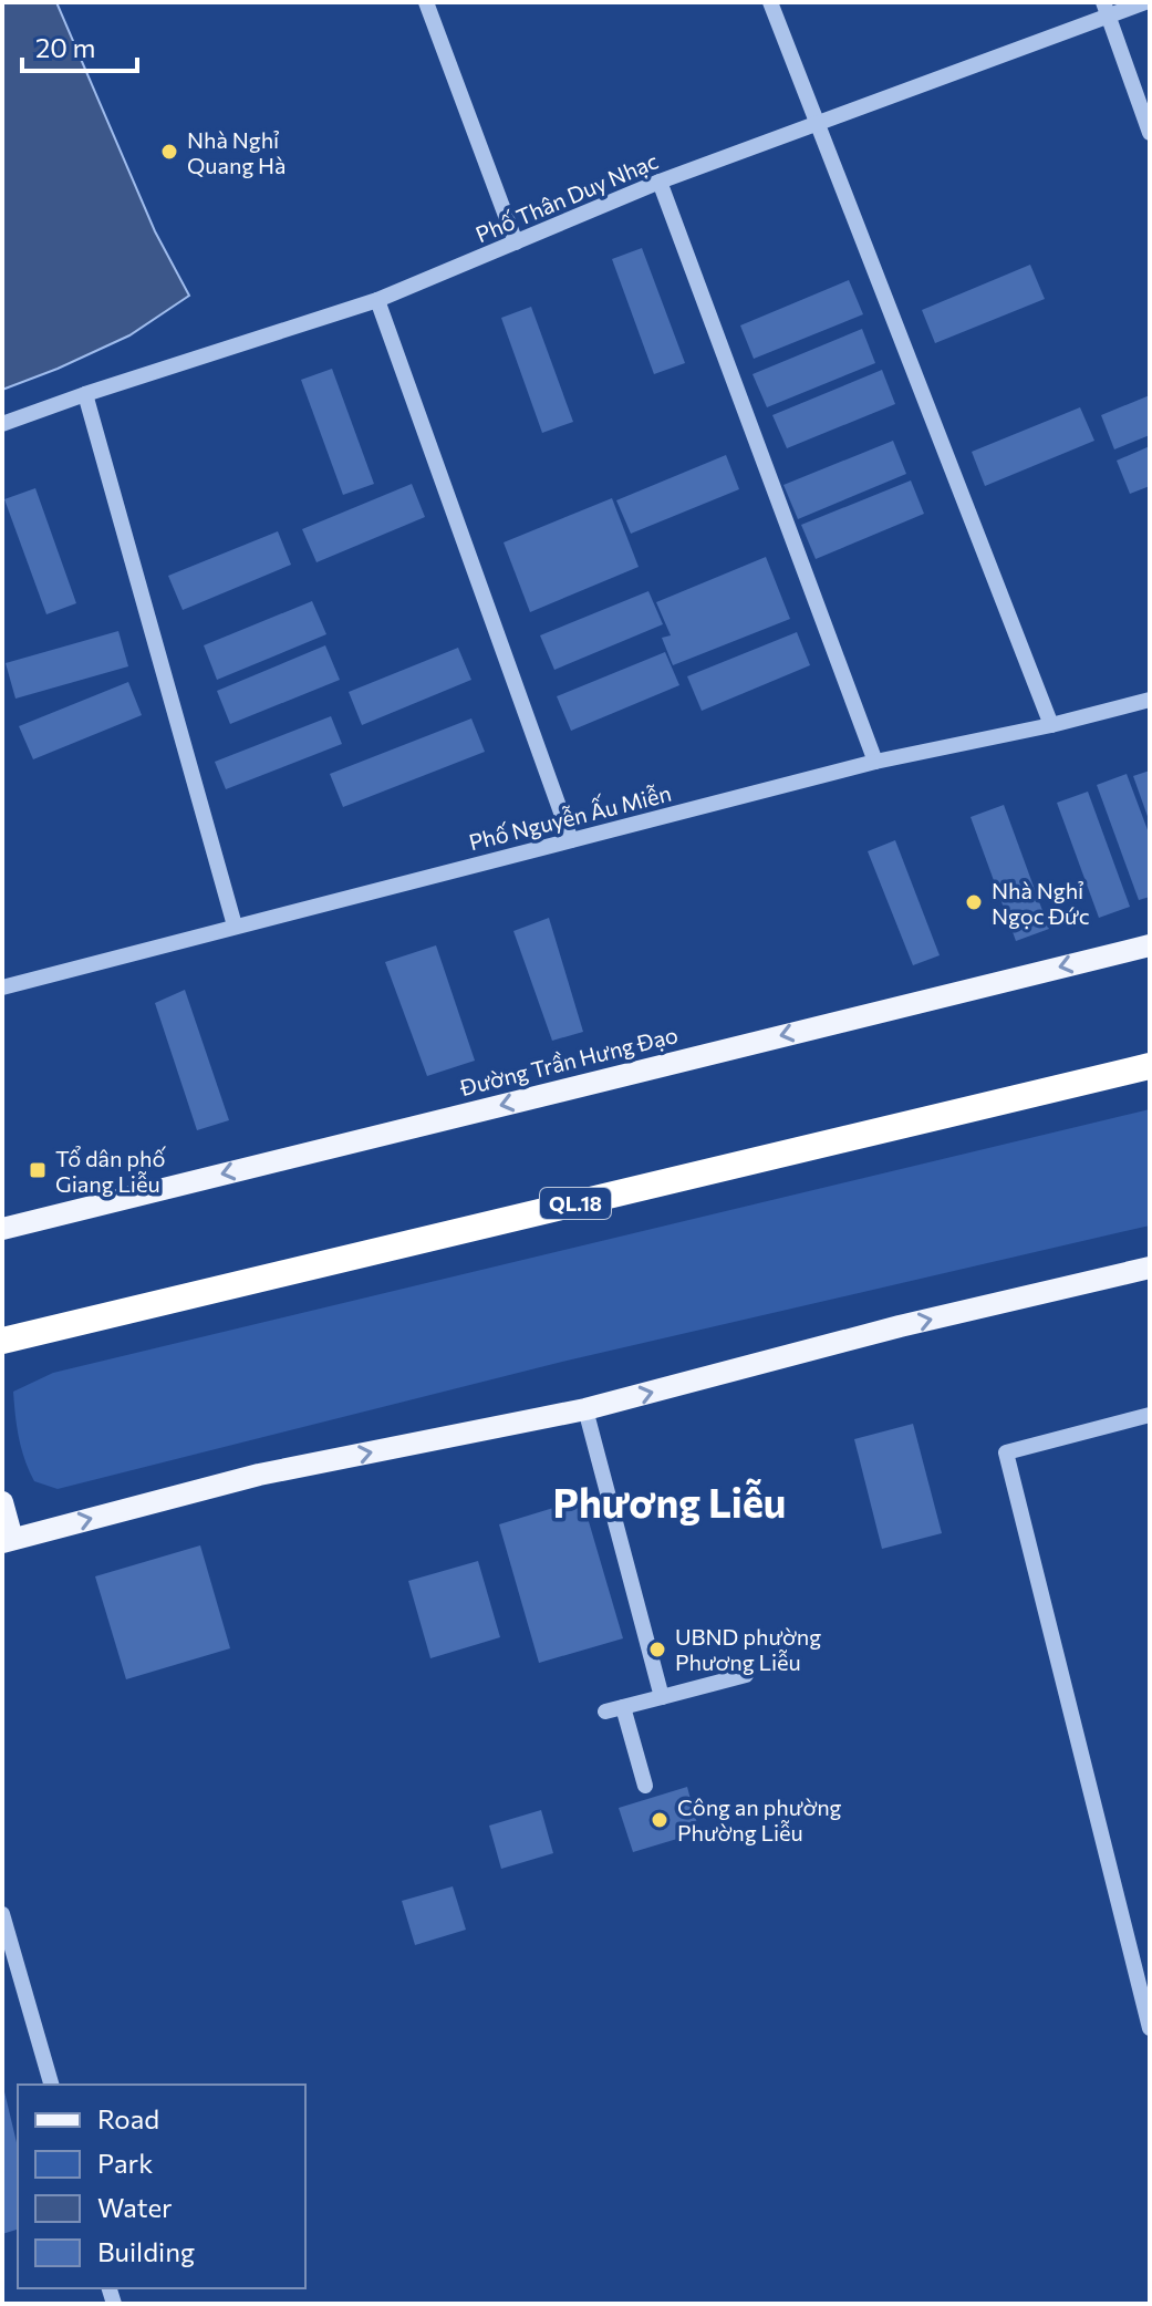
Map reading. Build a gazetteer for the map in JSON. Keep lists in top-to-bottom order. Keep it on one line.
{"streets":{"highway":["QL.18"],"main road":["Đường Trần Hưng Đạo"],"street":["Phố Thân Duy Nhạc","Phố Nguyễn Ấu Miễn"]},"one_way":["Đường Trần Hưng Đạo"],"districts":["Phương Liễu"],"places":{"other":["Nhà Nghỉ Quang Hà","Nhà Nghỉ Ngọc Đức","UBND phường Phương Liễu","Công an phường Phường Liễu"],"transit":["Tổ dân phố Giang Liễu"]},"legend":["Road","Park","Water","Building"],"scale_bar":"20 m"}
